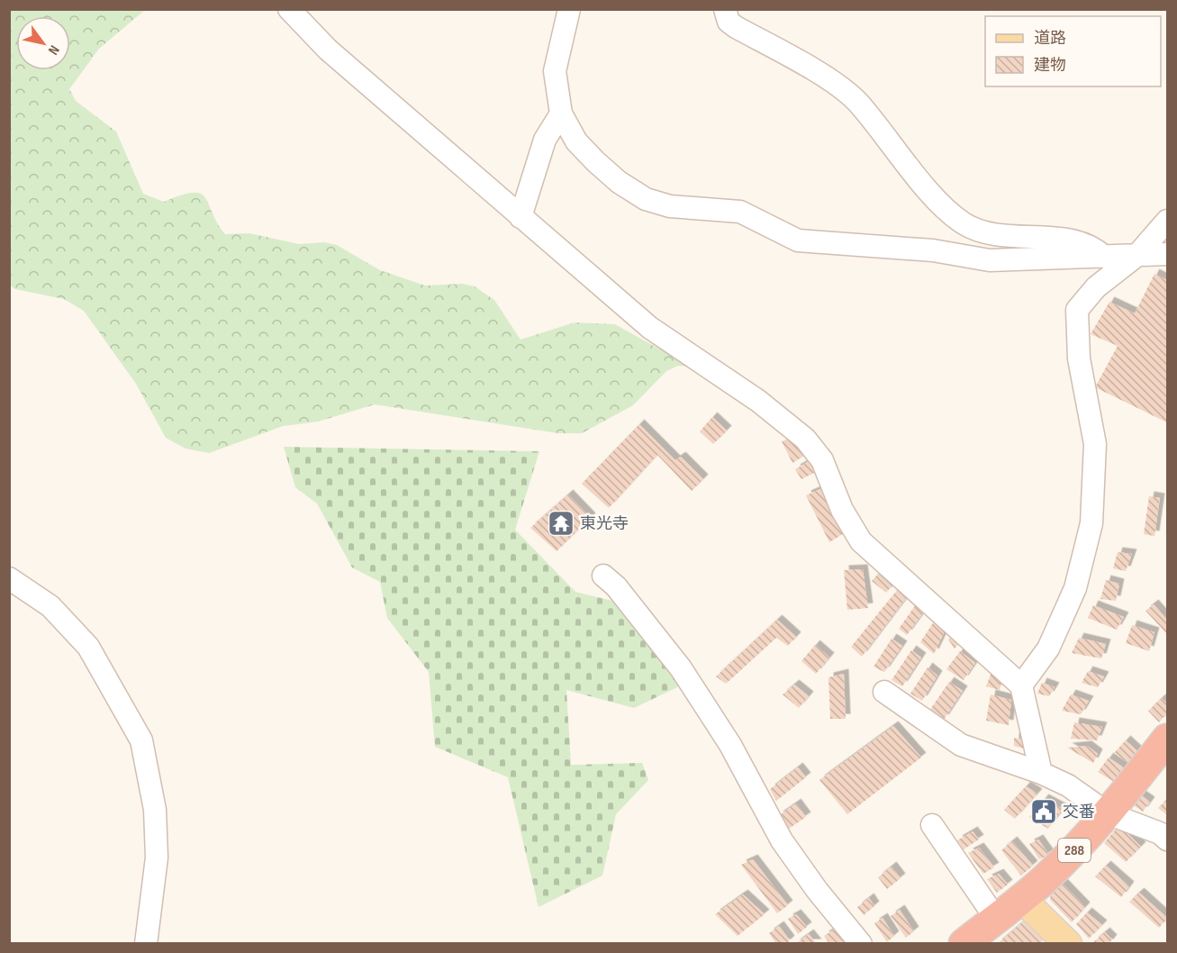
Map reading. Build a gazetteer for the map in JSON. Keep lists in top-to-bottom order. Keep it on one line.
{"streets":{"highway":["288"]},"places":{"temple":["東光寺"],"public building":["交番"]},"legend":["道路","建物"],"north":"bottom right"}
